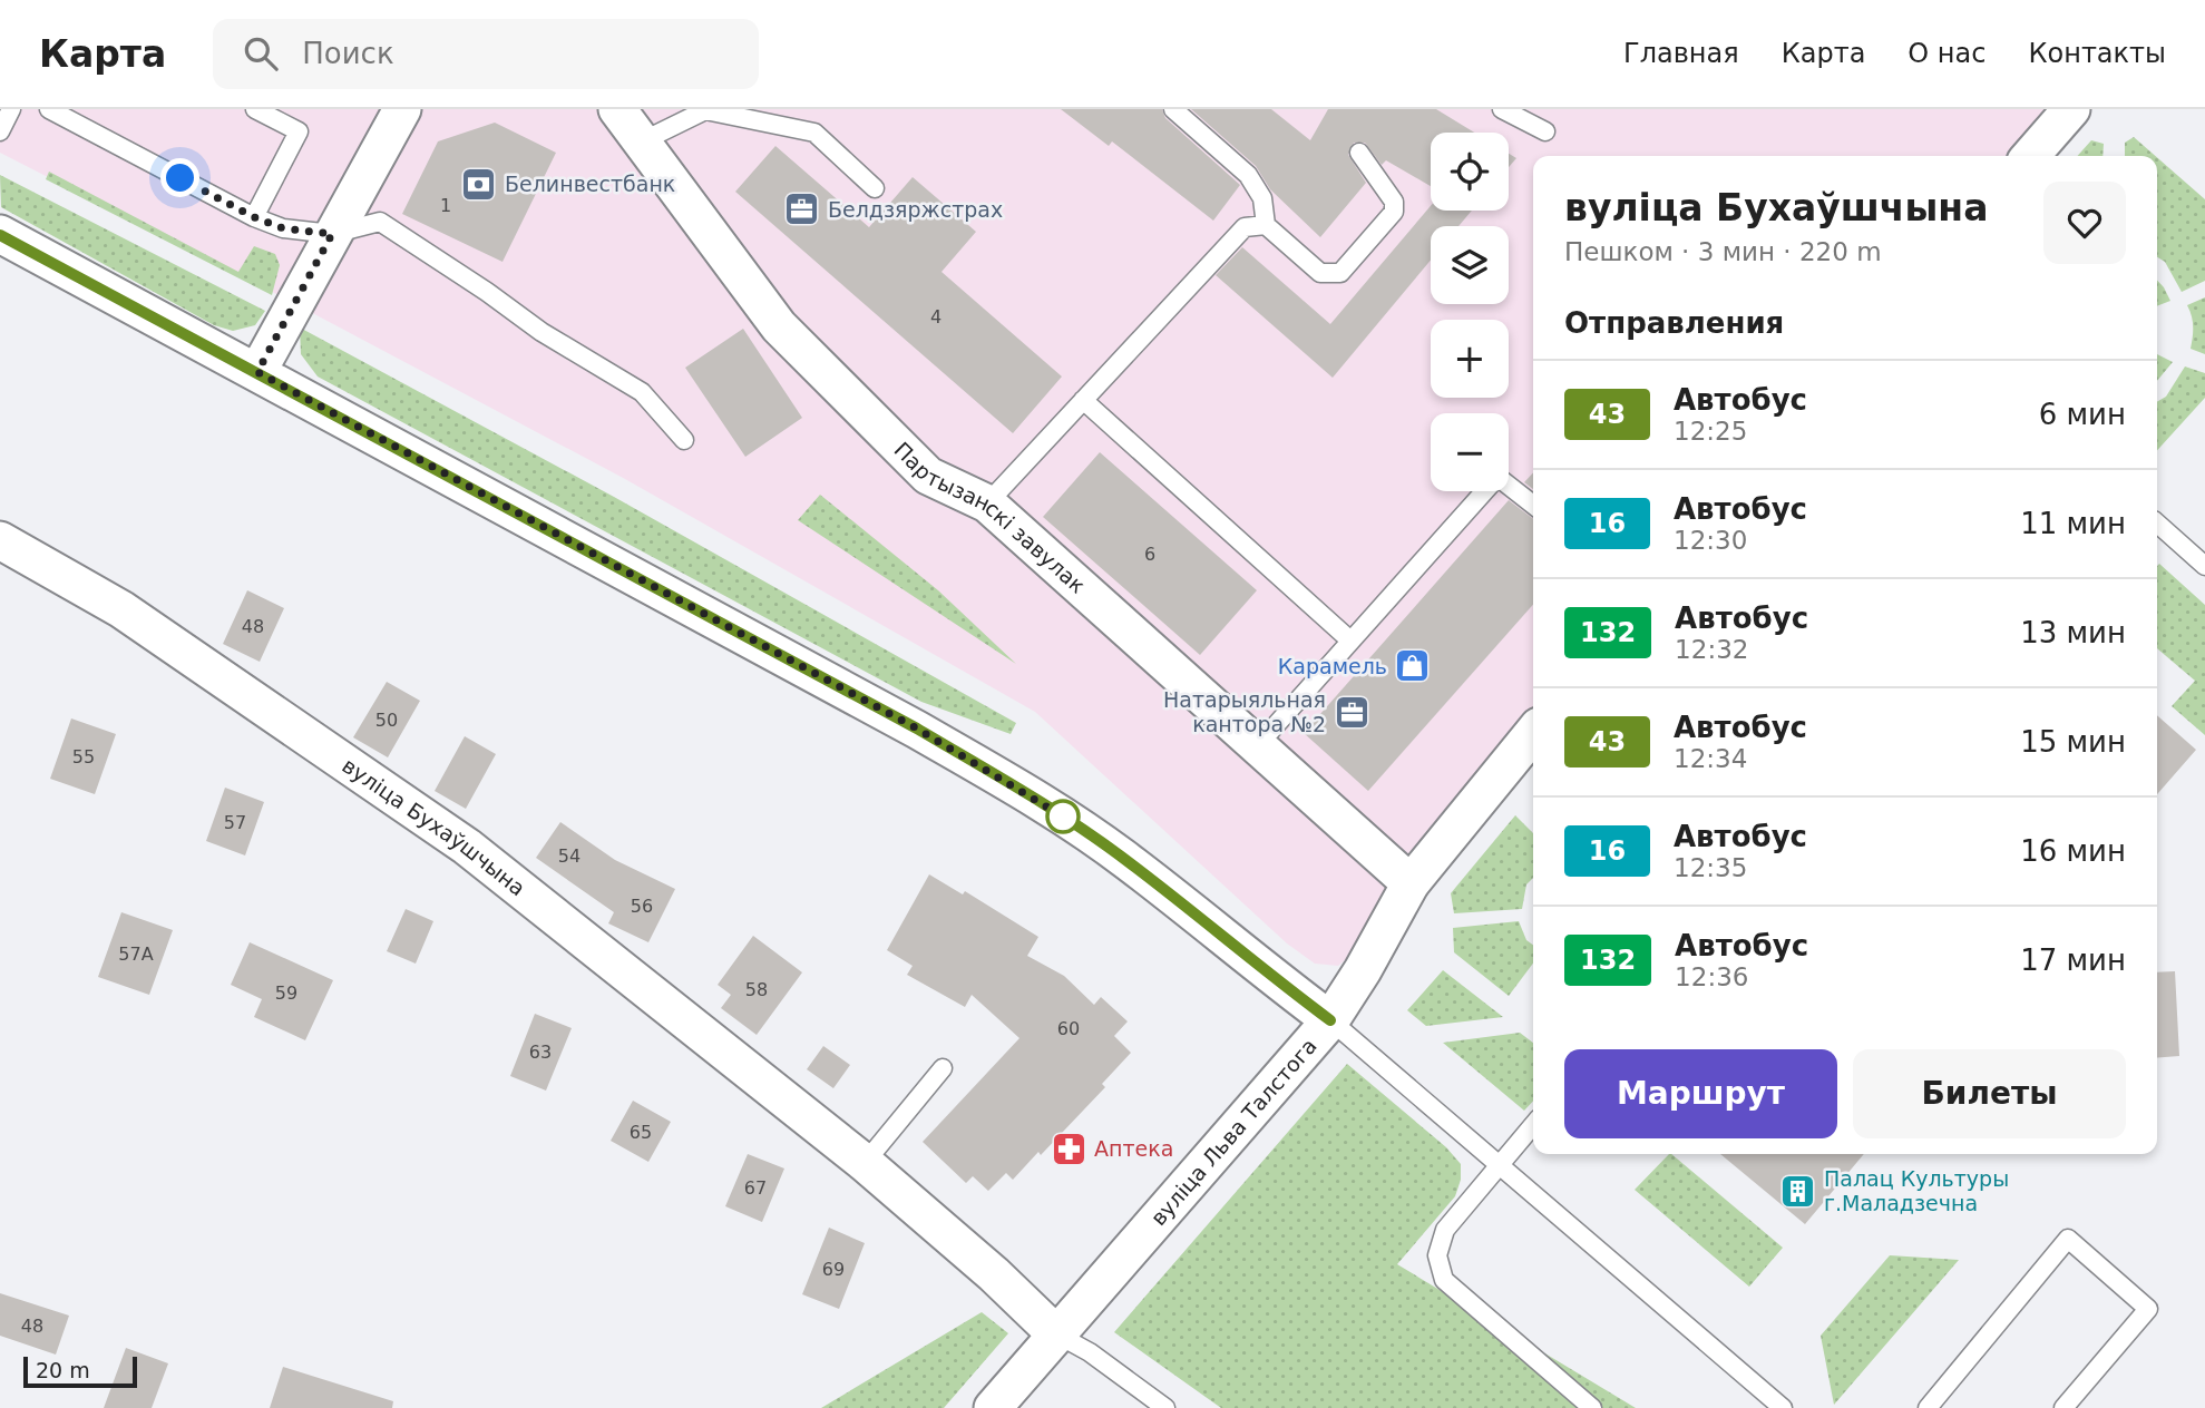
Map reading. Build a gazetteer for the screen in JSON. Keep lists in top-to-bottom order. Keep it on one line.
{"streets":{"street":["Партызанскі завулак","вуліца Бухаўшчына","вуліца Льва Талстога"]},"crossings":[["Партызанскі завулак","вуліца Льва Талстога"],["вуліца Бухаўшчына","вуліца Льва Талстога"]],"places":{"bank":["Белинвестбанк"],"office":["Белдзяржстрах","Натарыяльная кантора №2"],"shop":["Карамель"],"pharmacy":["Аптека"],"building":["Палац Культуры г.Маладзечна"]},"lines":["bus line 43"],"house_numbers":["1","4","6","48","50","55","57","54","56","57А","58","59","60","63","65","67","69","48"],"scale_bar":"20 m","page":{"header":"Карта","search":"Поиск","nav":["Главная","Карта","О нас","Контакты"],"map_buttons":["+","−"],"heading":[["вуліца Бухаўшчына","Пешком · 3 мин · 220 m"],"Отправления"],"list":[{"mark":"43","name":"Автобус","note":"12:25","value":"6 мин"},{"mark":"16","name":"Автобус","note":"12:30","value":"11 мин"},{"mark":"132","name":"Автобус","note":"12:32","value":"13 мин"},{"mark":"43","name":"Автобус","note":"12:34","value":"15 мин"},{"mark":"16","name":"Автобус","note":"12:35","value":"16 мин"},{"mark":"132","name":"Автобус","note":"12:36","value":"17 мин"}],"buttons":["Маршрут","Билеты"],"scale":"20 m"}}
